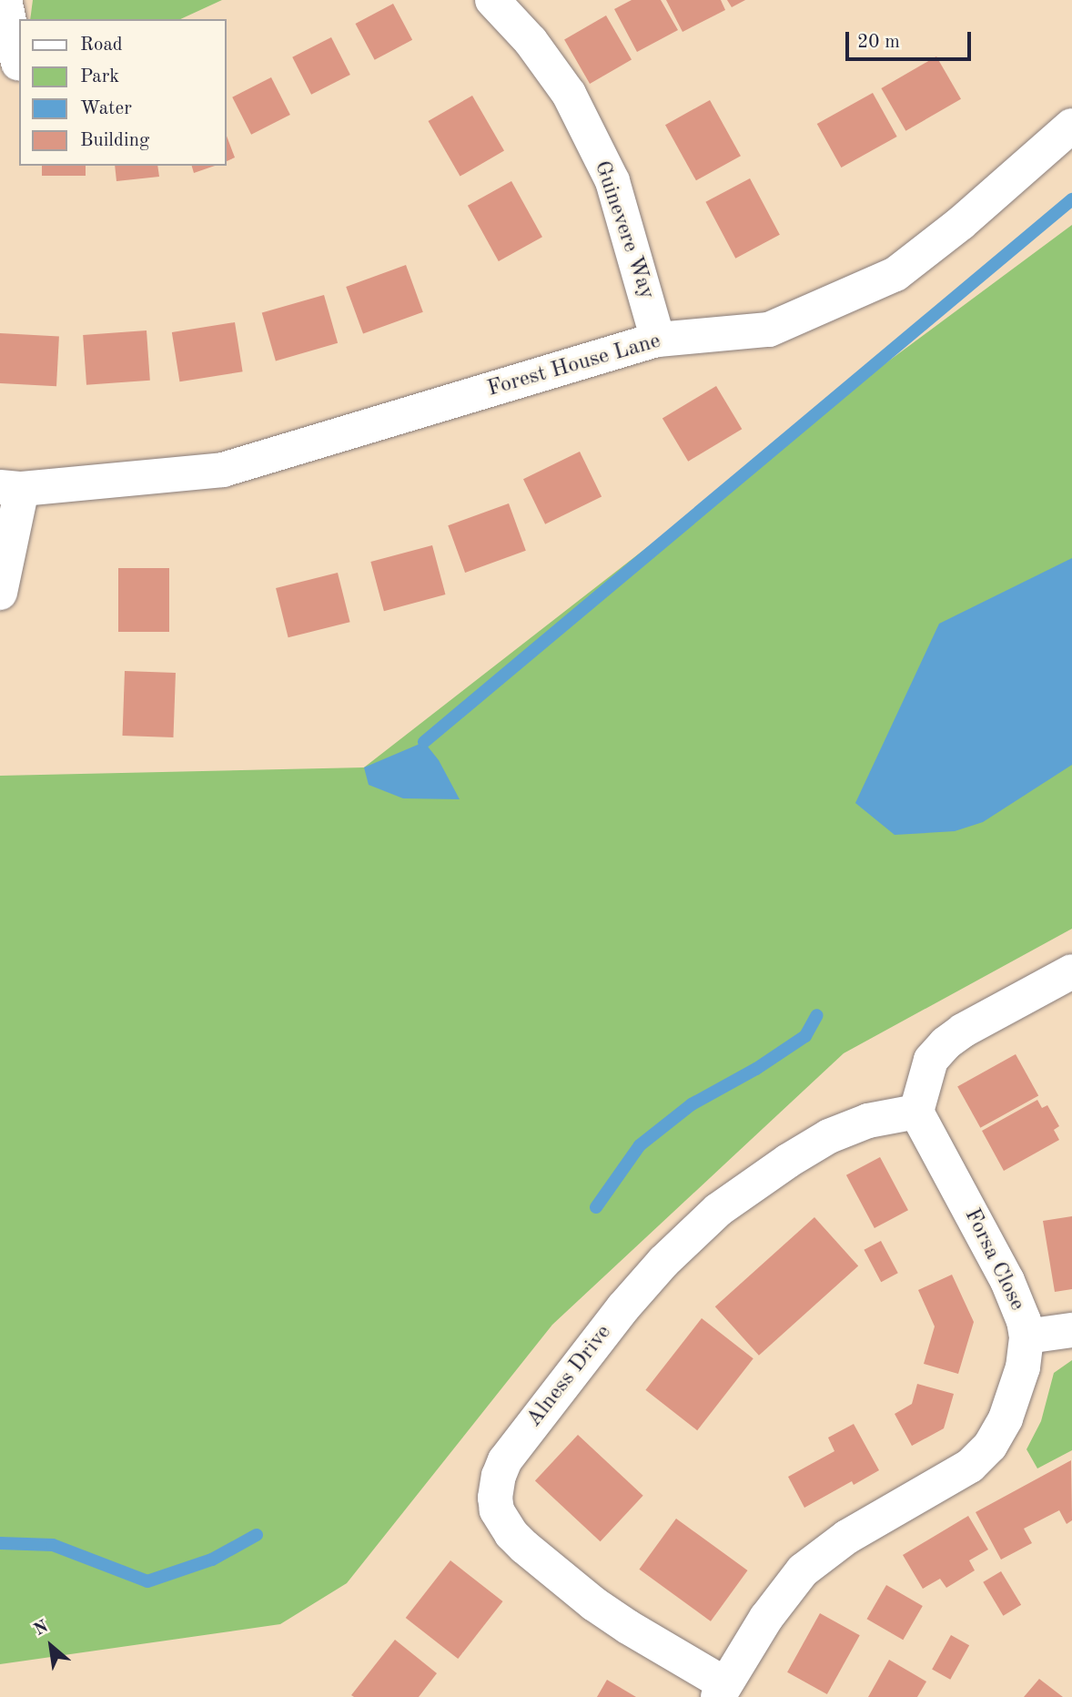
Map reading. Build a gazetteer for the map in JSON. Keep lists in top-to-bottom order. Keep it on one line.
{"streets":{"street":["Guinevere Way","Forest House Lane","Forsa Close","Alness Drive"]},"crossings":[["Guinevere Way","Forest House Lane"],["Forsa Close","Alness Drive"]],"legend":["Road","Park","Water","Building"],"scale_bar":"20 m","north":"top left"}
